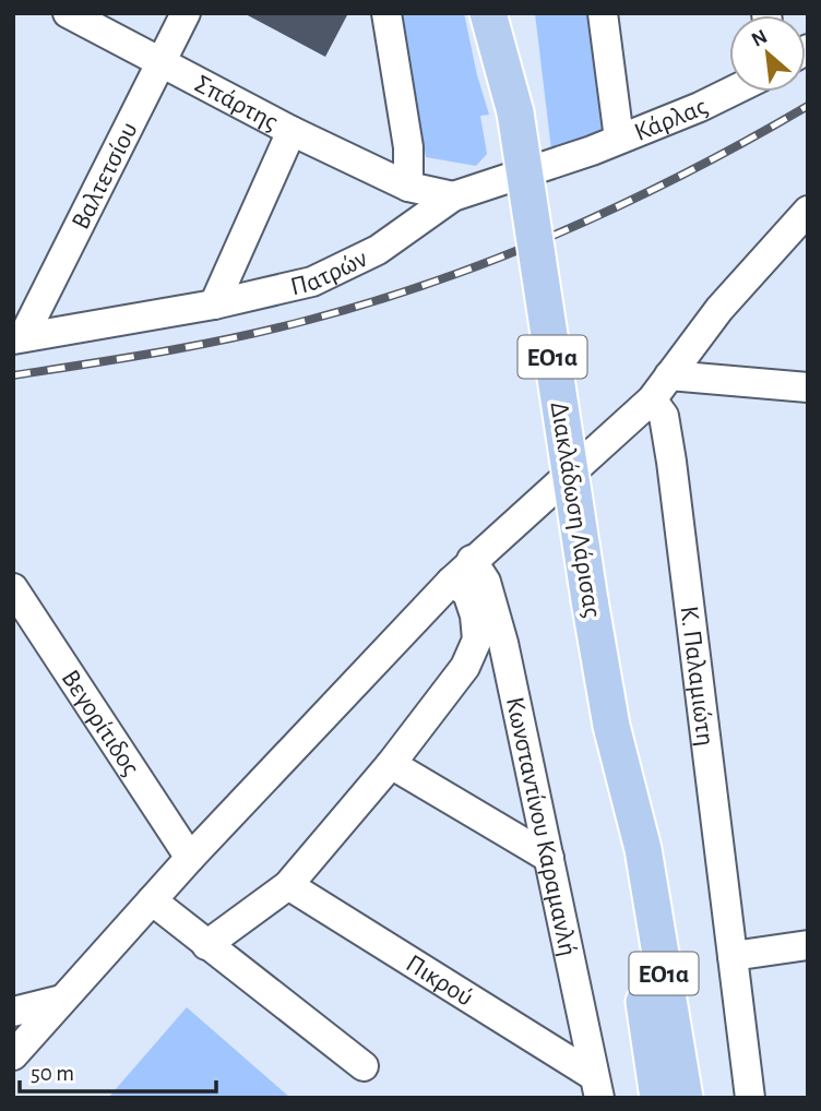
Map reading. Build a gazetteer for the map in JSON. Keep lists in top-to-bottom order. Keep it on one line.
{"streets":{"main road":["ΕΟ1α","Διακλάδωση Λάρισας"],"street":["Σπάρτης","Κάρλας","Βαλτετσίου","Πατρών","Κ. Παλαμιώτη","Βεγορίτιδος","Κωνσταντίνου Καραμανλή","Πικρού"]},"crossings":[["Σπάρτης","Βαλτετσίου"],["Σπάρτης","Πατρών"],["Κάρλας","Πατρών"],["Βαλτετσίου","Πατρών"],["ΕΟ1α","Διακλάδωση Λάρισας"],["Κωνσταντίνου Καραμανλή","Πικρού"]],"scale_bar":"50 m","north":"top left"}
